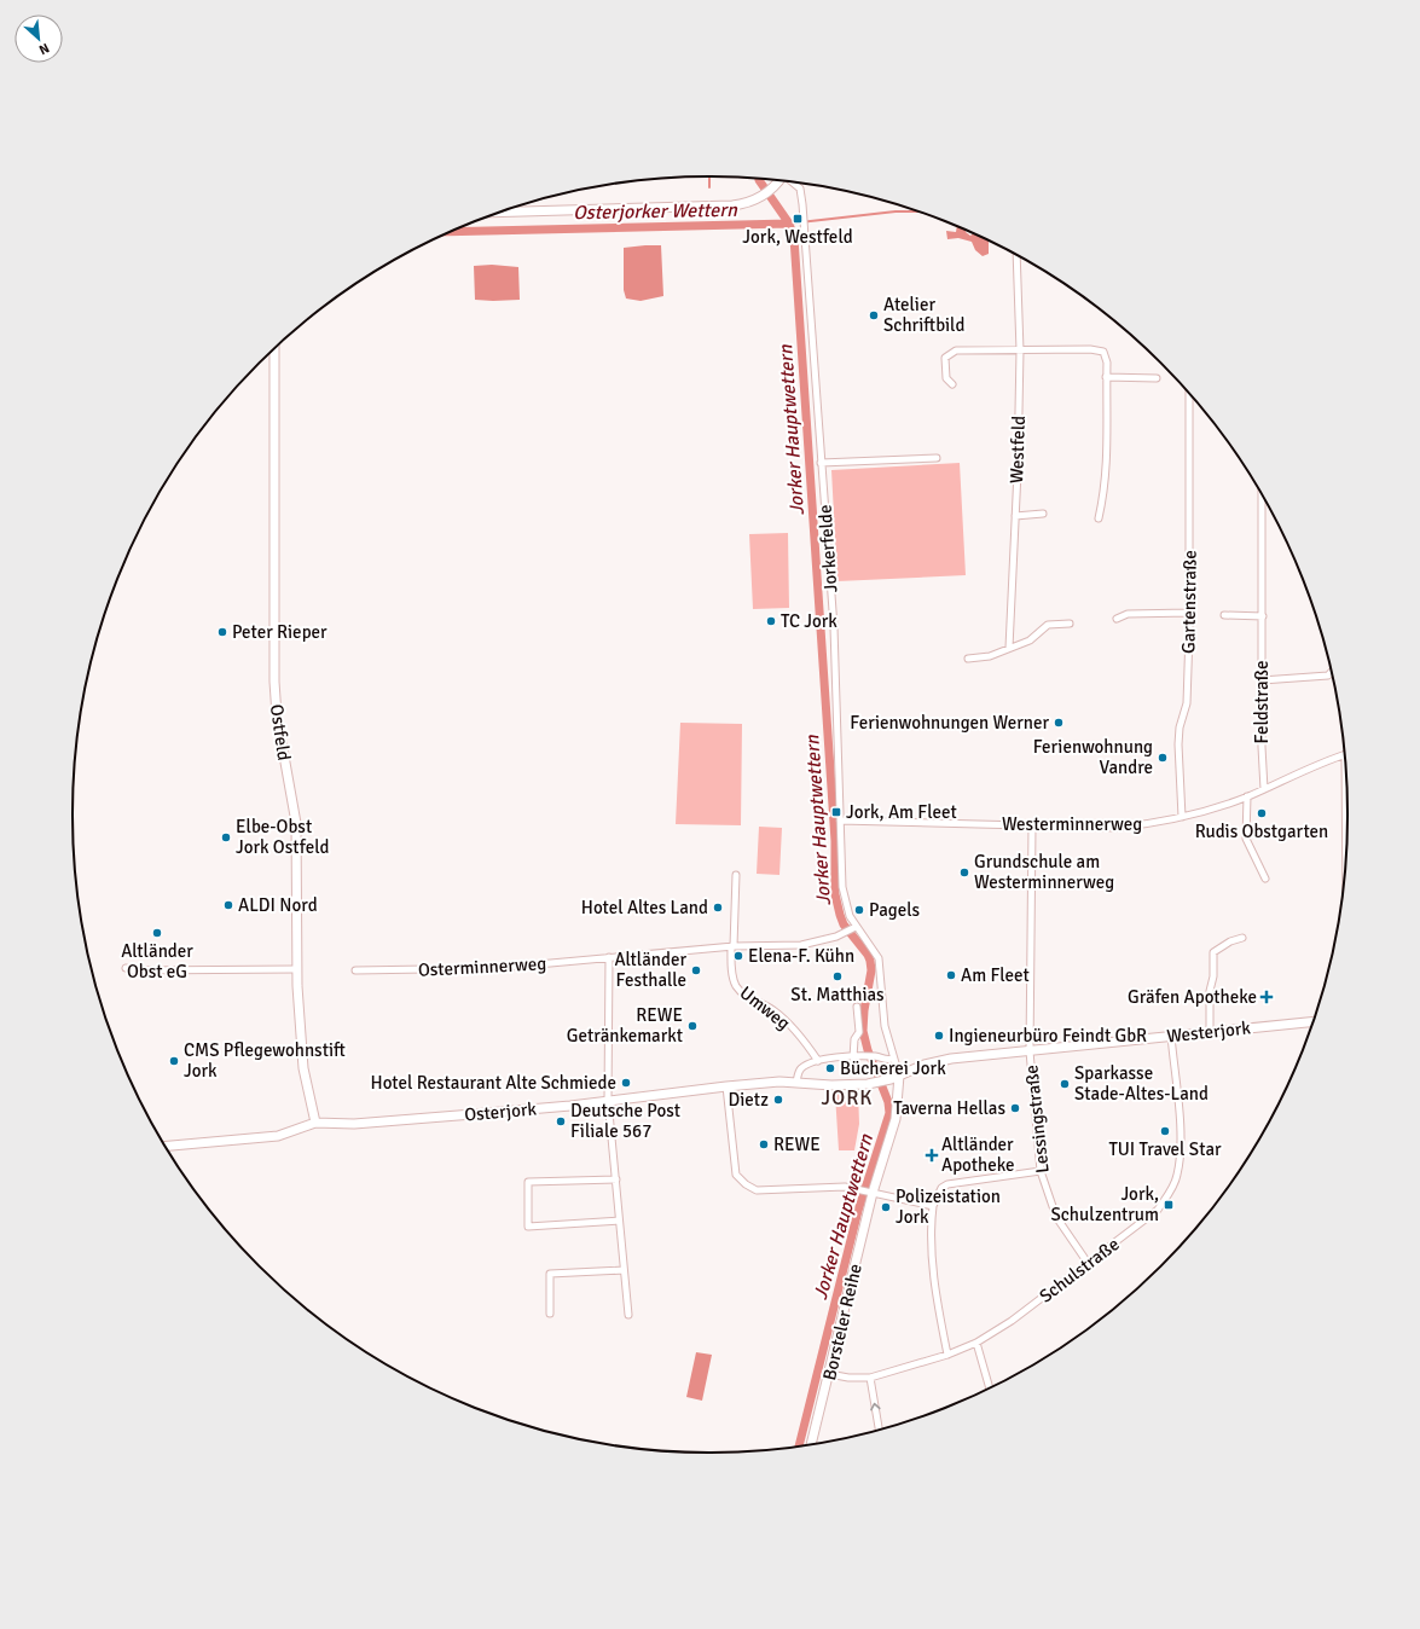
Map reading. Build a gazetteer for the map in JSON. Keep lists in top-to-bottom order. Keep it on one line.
{"streets":{"street":["Westfeld","Jorkerfelde","Gartenstraße","Feldstraße","Ostfeld","Westerminnerweg","Osterminnerweg","Umweg","Westerjork","Osterjork","Lessingstraße","Schulstraße","Borsteler Reihe"]},"crossings":[["Jorkerfelde","Westerminnerweg"],["Jorkerfelde","Osterminnerweg"],["Gartenstraße","Westerminnerweg"],["Feldstraße","Westerminnerweg"],["Ostfeld","Osterjork"],["Westerminnerweg","Lessingstraße"],["Osterminnerweg","Umweg"],["Westerjork","Osterjork"],["Westerjork","Lessingstraße"],["Westerjork","Schulstraße"],["Westerjork","Borsteler Reihe"],["Osterjork","Borsteler Reihe"],["Lessingstraße","Schulstraße"],["Schulstraße","Borsteler Reihe"]],"districts":["JORK"],"water":["Osterjorker Wettern","Jorker Hauptwettern"],"places":{"transit":["Jork, Westfeld","Jork, Am Fleet","Jork, Schulzentrum"],"other":["Atelier Schriftbild","TC Jork","Peter Rieper","Ferienwohnungen Werner","Ferienwohnung Vandre","Rudis Obstgarten","Elbe-Obst Jork Ostfeld","Grundschule am Westerminnerweg","ALDI Nord","Hotel Altes Land","Pagels","Altländer Obst eG","Elena-F. Kühn","Altländer Festhalle","Am Fleet","St. Matthias","REWE Getränkemarkt","Ingieneurbüro Feindt GbR","CMS Pflegewohnstift Jork","Bücherei Jork","Hotel Restaurant Alte Schmiede","Sparkasse Stade-Altes-Land","Dietz","Taverna Hellas","Deutsche Post Filiale 567","TUI Travel Star","REWE","Polizeistation Jork"],"health":["Gräfen Apotheke","Altländer Apotheke"]},"north":"bottom right"}
